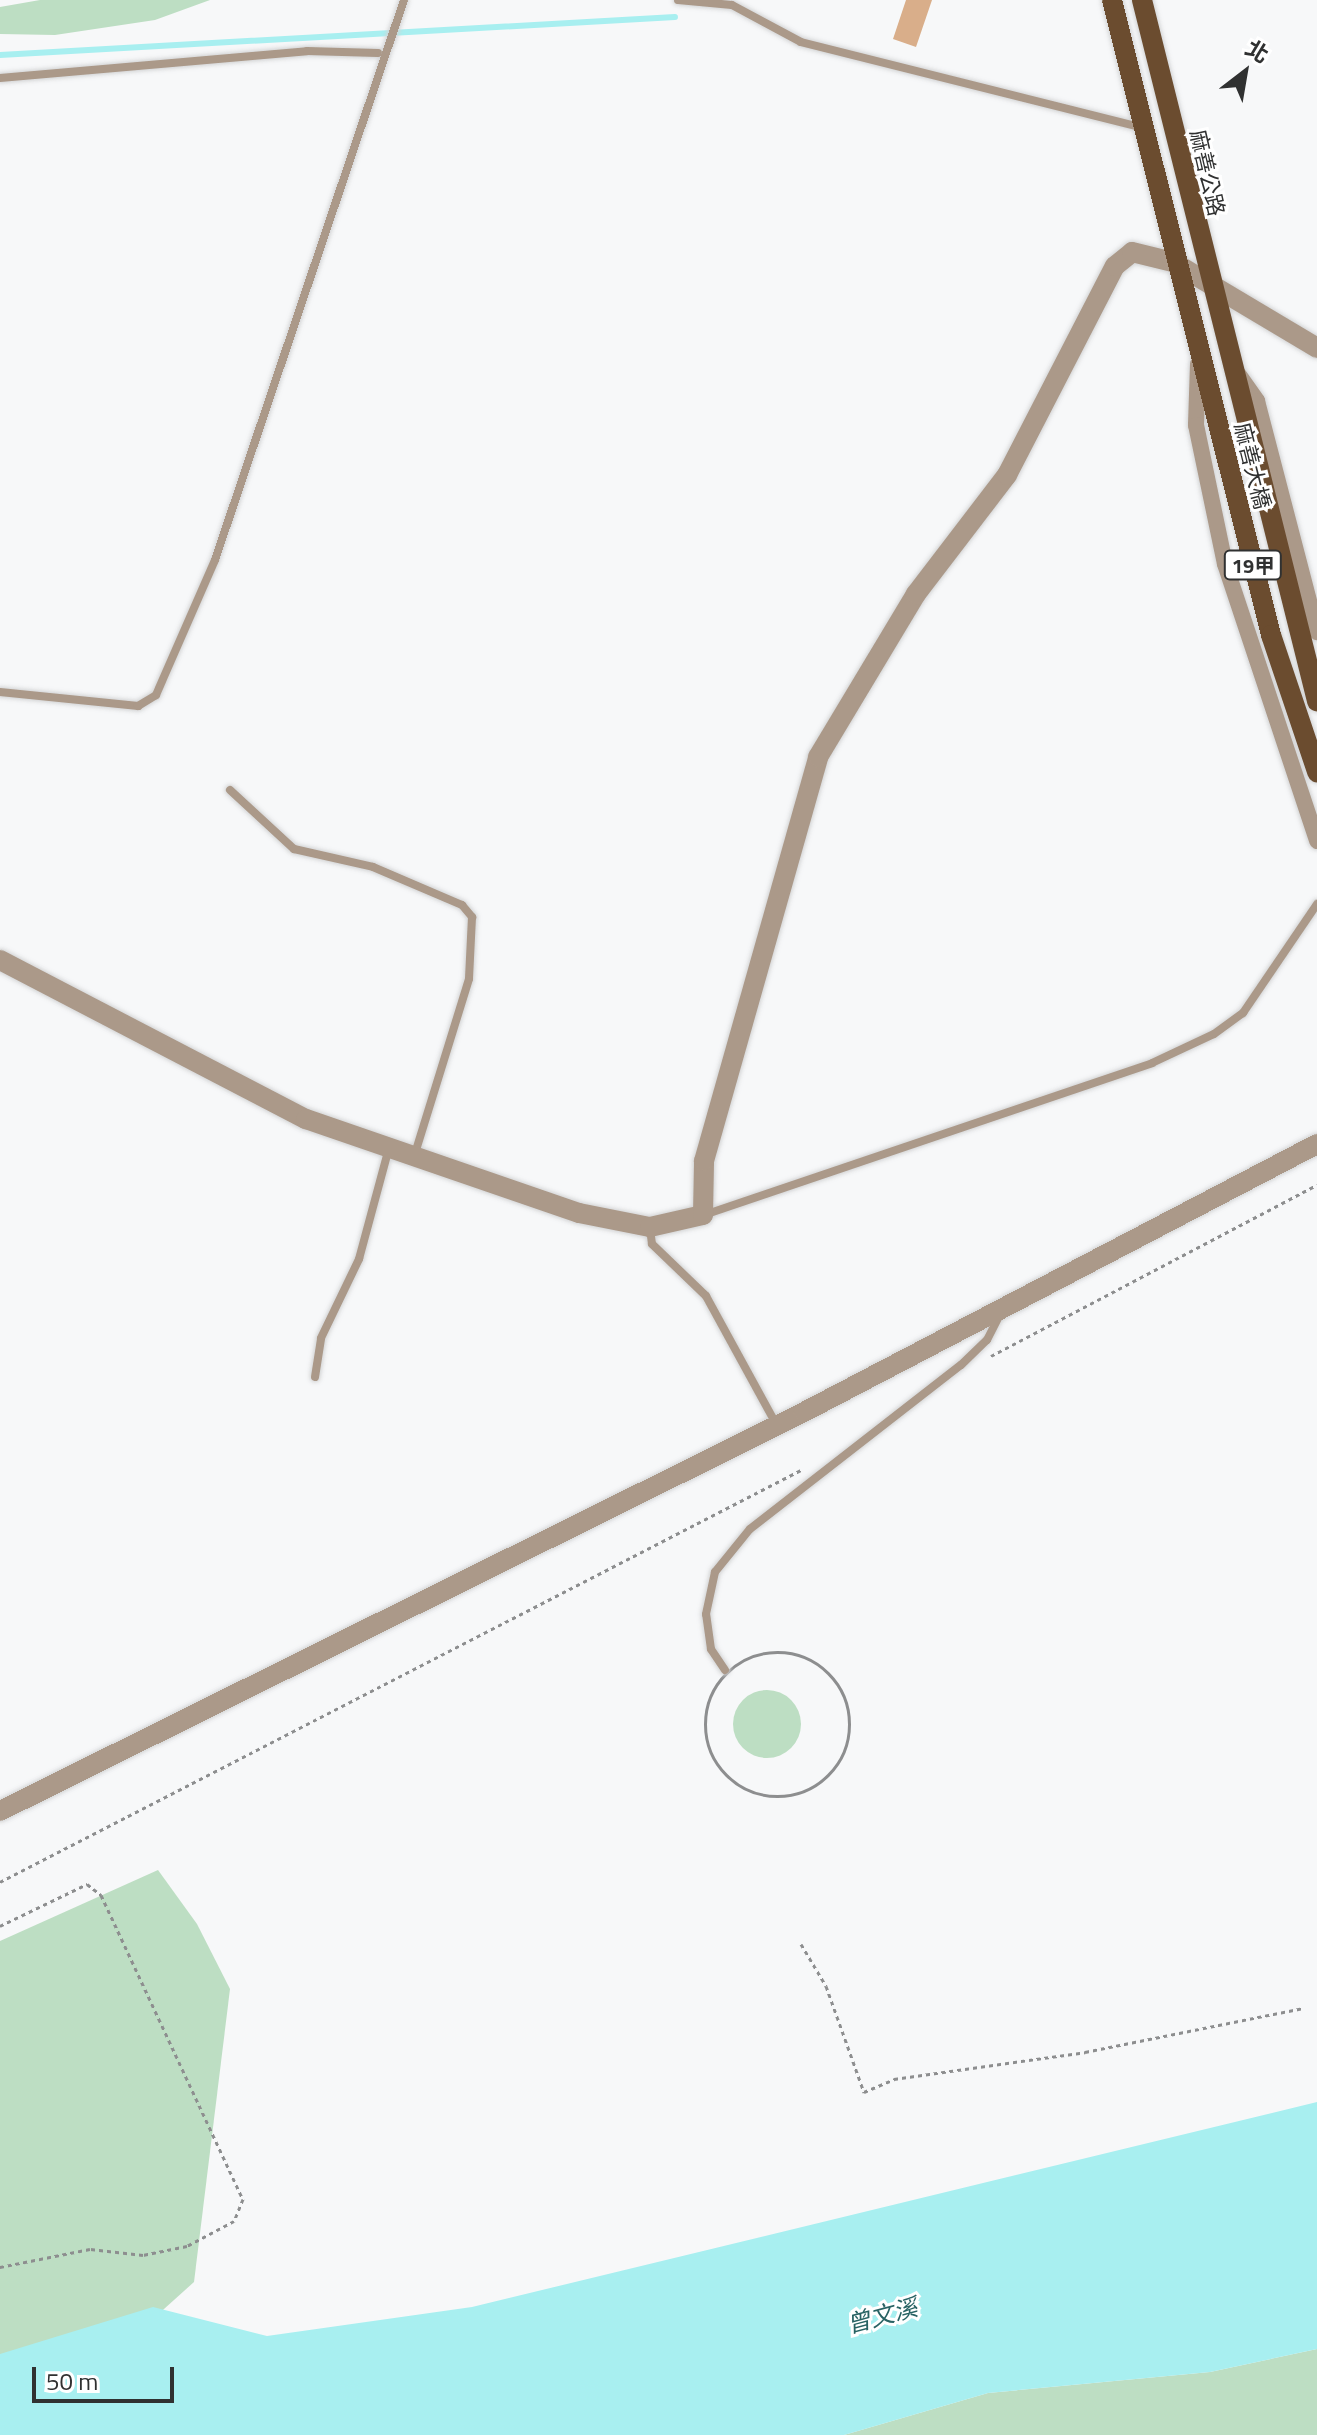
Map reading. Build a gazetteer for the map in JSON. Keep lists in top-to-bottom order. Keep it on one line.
{"streets":{"main road":["麻善公路","麻善大橋","19甲"]},"crossings":[["麻善公路","麻善大橋"],["麻善大橋","19甲"]],"water":["曾文溪"],"scale_bar":"50 m","north":"top right"}
